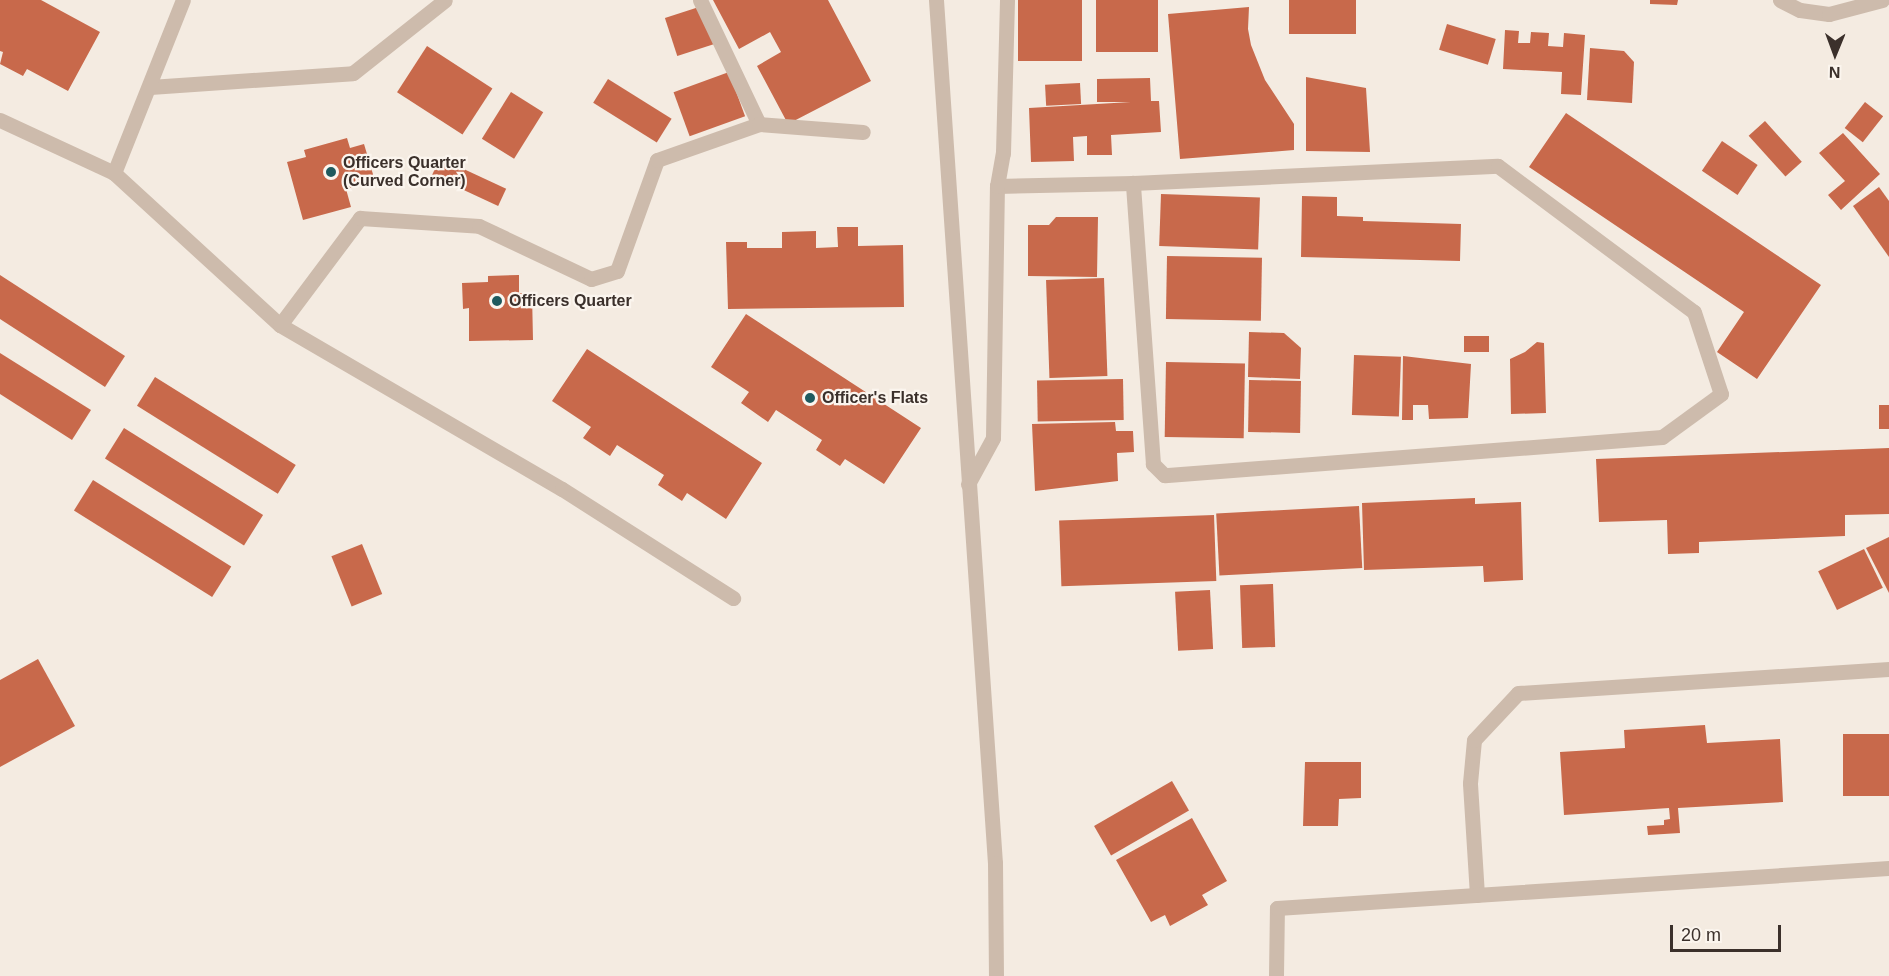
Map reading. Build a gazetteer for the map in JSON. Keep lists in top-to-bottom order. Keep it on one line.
{"places":["Officers Quarter (Curved Corner)","Officers Quarter","Officer's Flats"],"scale_bar":"20 m","north":"bottom"}
